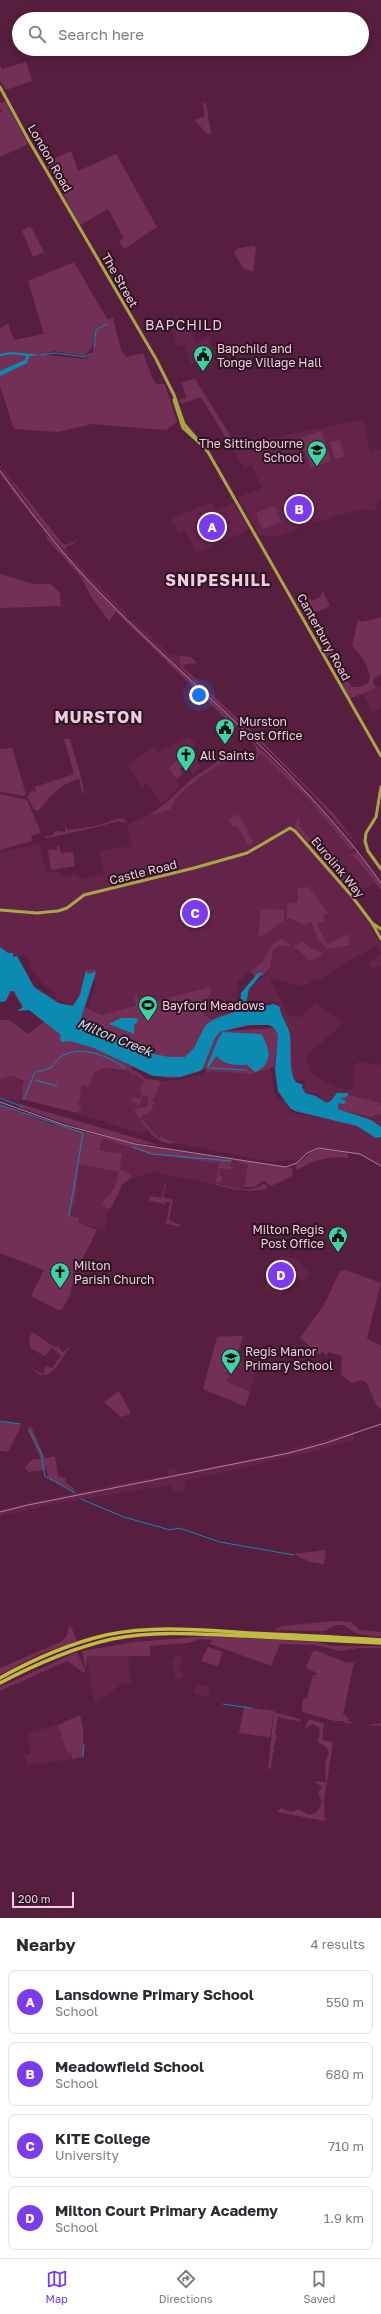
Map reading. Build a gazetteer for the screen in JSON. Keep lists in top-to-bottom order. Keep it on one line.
{"streets":{"main road":["London Road","The Street","Canterbury Road","Eurolink Way","Castle Road"]},"crossings":[["London Road","The Street"],["The Street","Canterbury Road"],["Eurolink Way","Castle Road"]],"districts":["BAPCHILD","SNIPESHILL","MURSTON"],"water":["Milton Creek"],"places":{"public building":["Bapchild and Tonge Village Hall","Murston Post Office","Milton Regis Post Office"],"school or university":["The Sittingbourne School","Regis Manor Primary School"],"church":["All Saints","Milton Parish Church"],"sports":["Bayford Meadows"]},"scale_bar":"200 m","page":{"search":"Search here","pins":["B","A","C","D"],"scale":"200 m","heading":["Nearby","4 results"],"list":[{"mark":"A","name":"Lansdowne Primary School","note":"School","value":"550 m"},{"mark":"B","name":"Meadowfield School","note":"School","value":"680 m"},{"mark":"C","name":"KITE College","note":"University","value":"710 m"},{"mark":"D","name":"Milton Court Primary Academy","note":"School","value":"1.9 km"}],"nav":["Map","Directions","Saved"]}}
